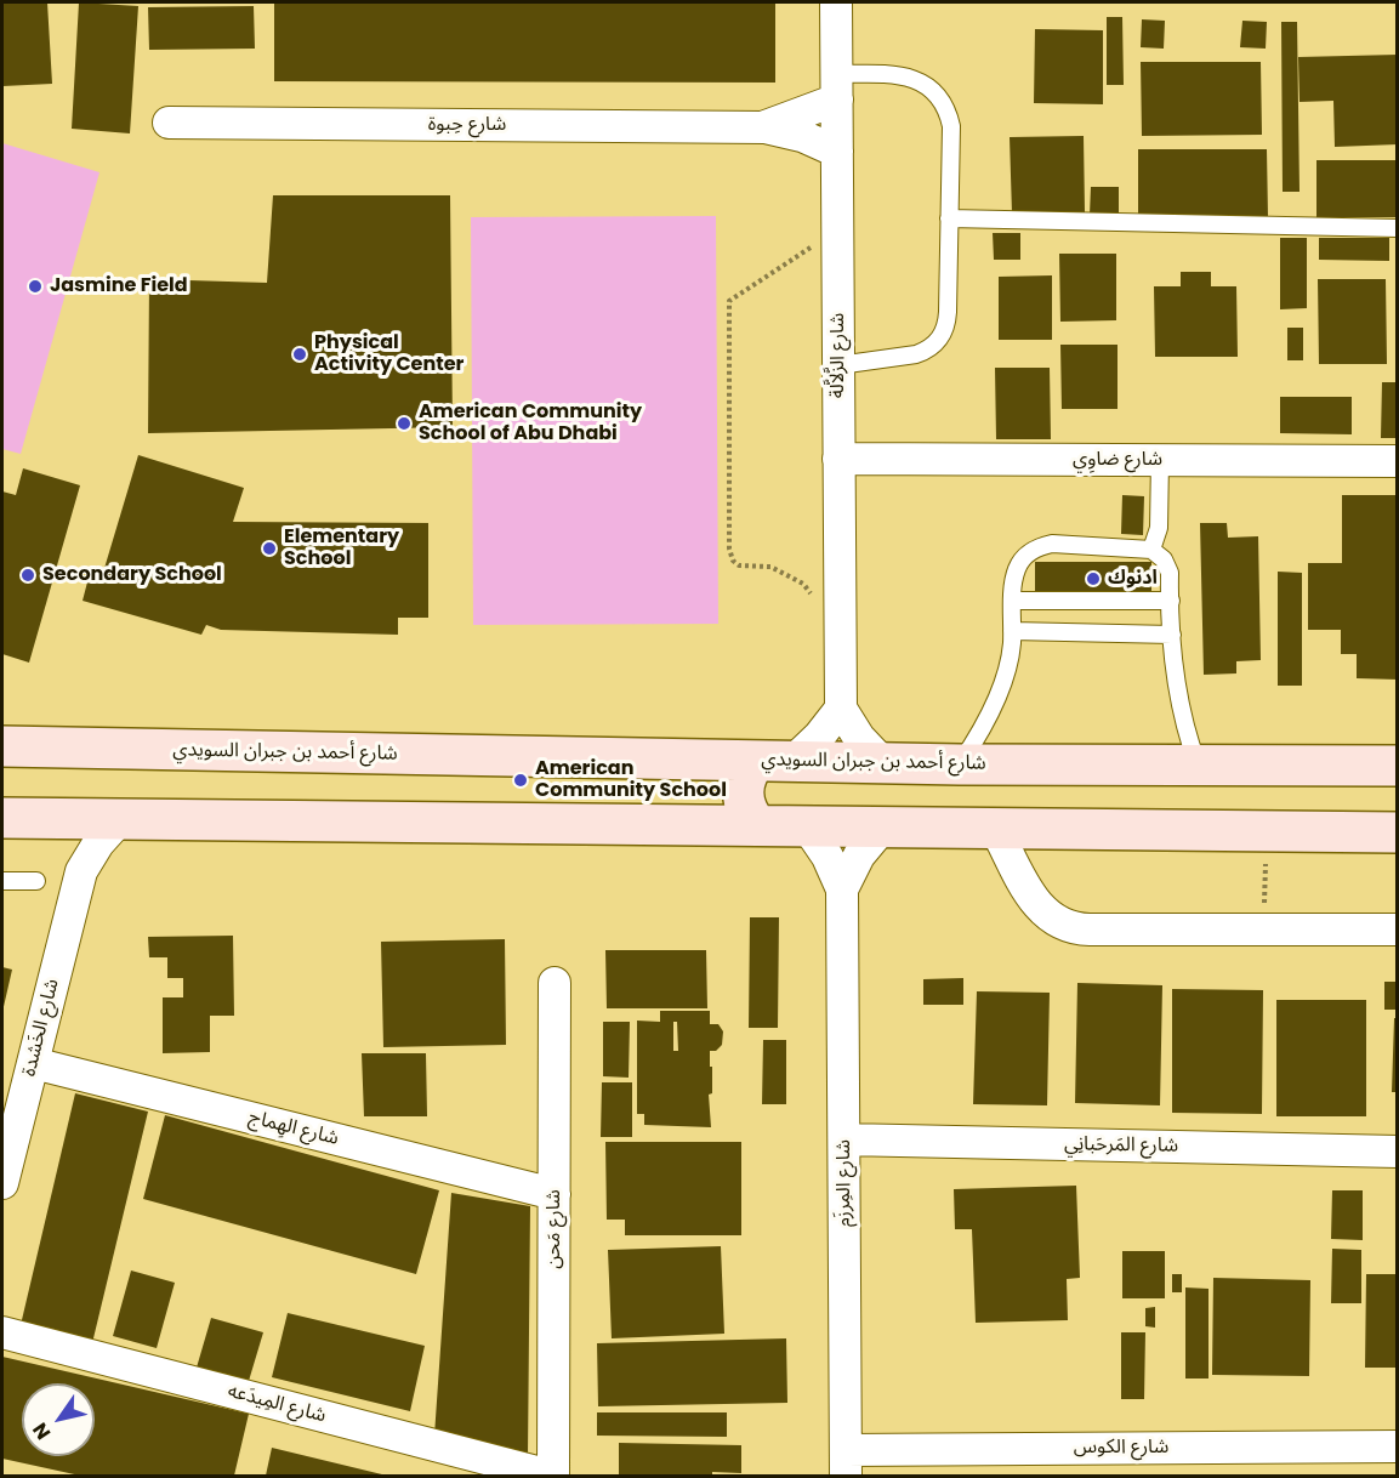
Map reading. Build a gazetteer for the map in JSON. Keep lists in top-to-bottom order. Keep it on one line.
{"streets":{"street":["شارع حِبوة","شارع الزَّلاَّلة","شارع ضاوِي","شارع أحمد بن جبران السويدي","شارع الخَشدة","شارع الهِماج","شارع المَرحَبانِي","شارع المِرزَم","شارع مَحن","شارع المِيدَعه","شارع الكوس"]},"crossings":[["شارع حِبوة","شارع الزَّلاَّلة"],["شارع الزَّلاَّلة","شارع ضاوِي"],["شارع الخَشدة","شارع الهِماج"],["شارع الهِماج","شارع مَحن"],["شارع المَرحَبانِي","شارع المِرزَم"],["شارع المِرزَم","شارع الكوس"],["شارع مَحن","شارع المِيدَعه"]],"places":["Jasmine Field","Physical Activity Center","American Community School of Abu Dhabi","Elementary School","Secondary School","ادنوك","American Community School"],"north":"bottom left"}
